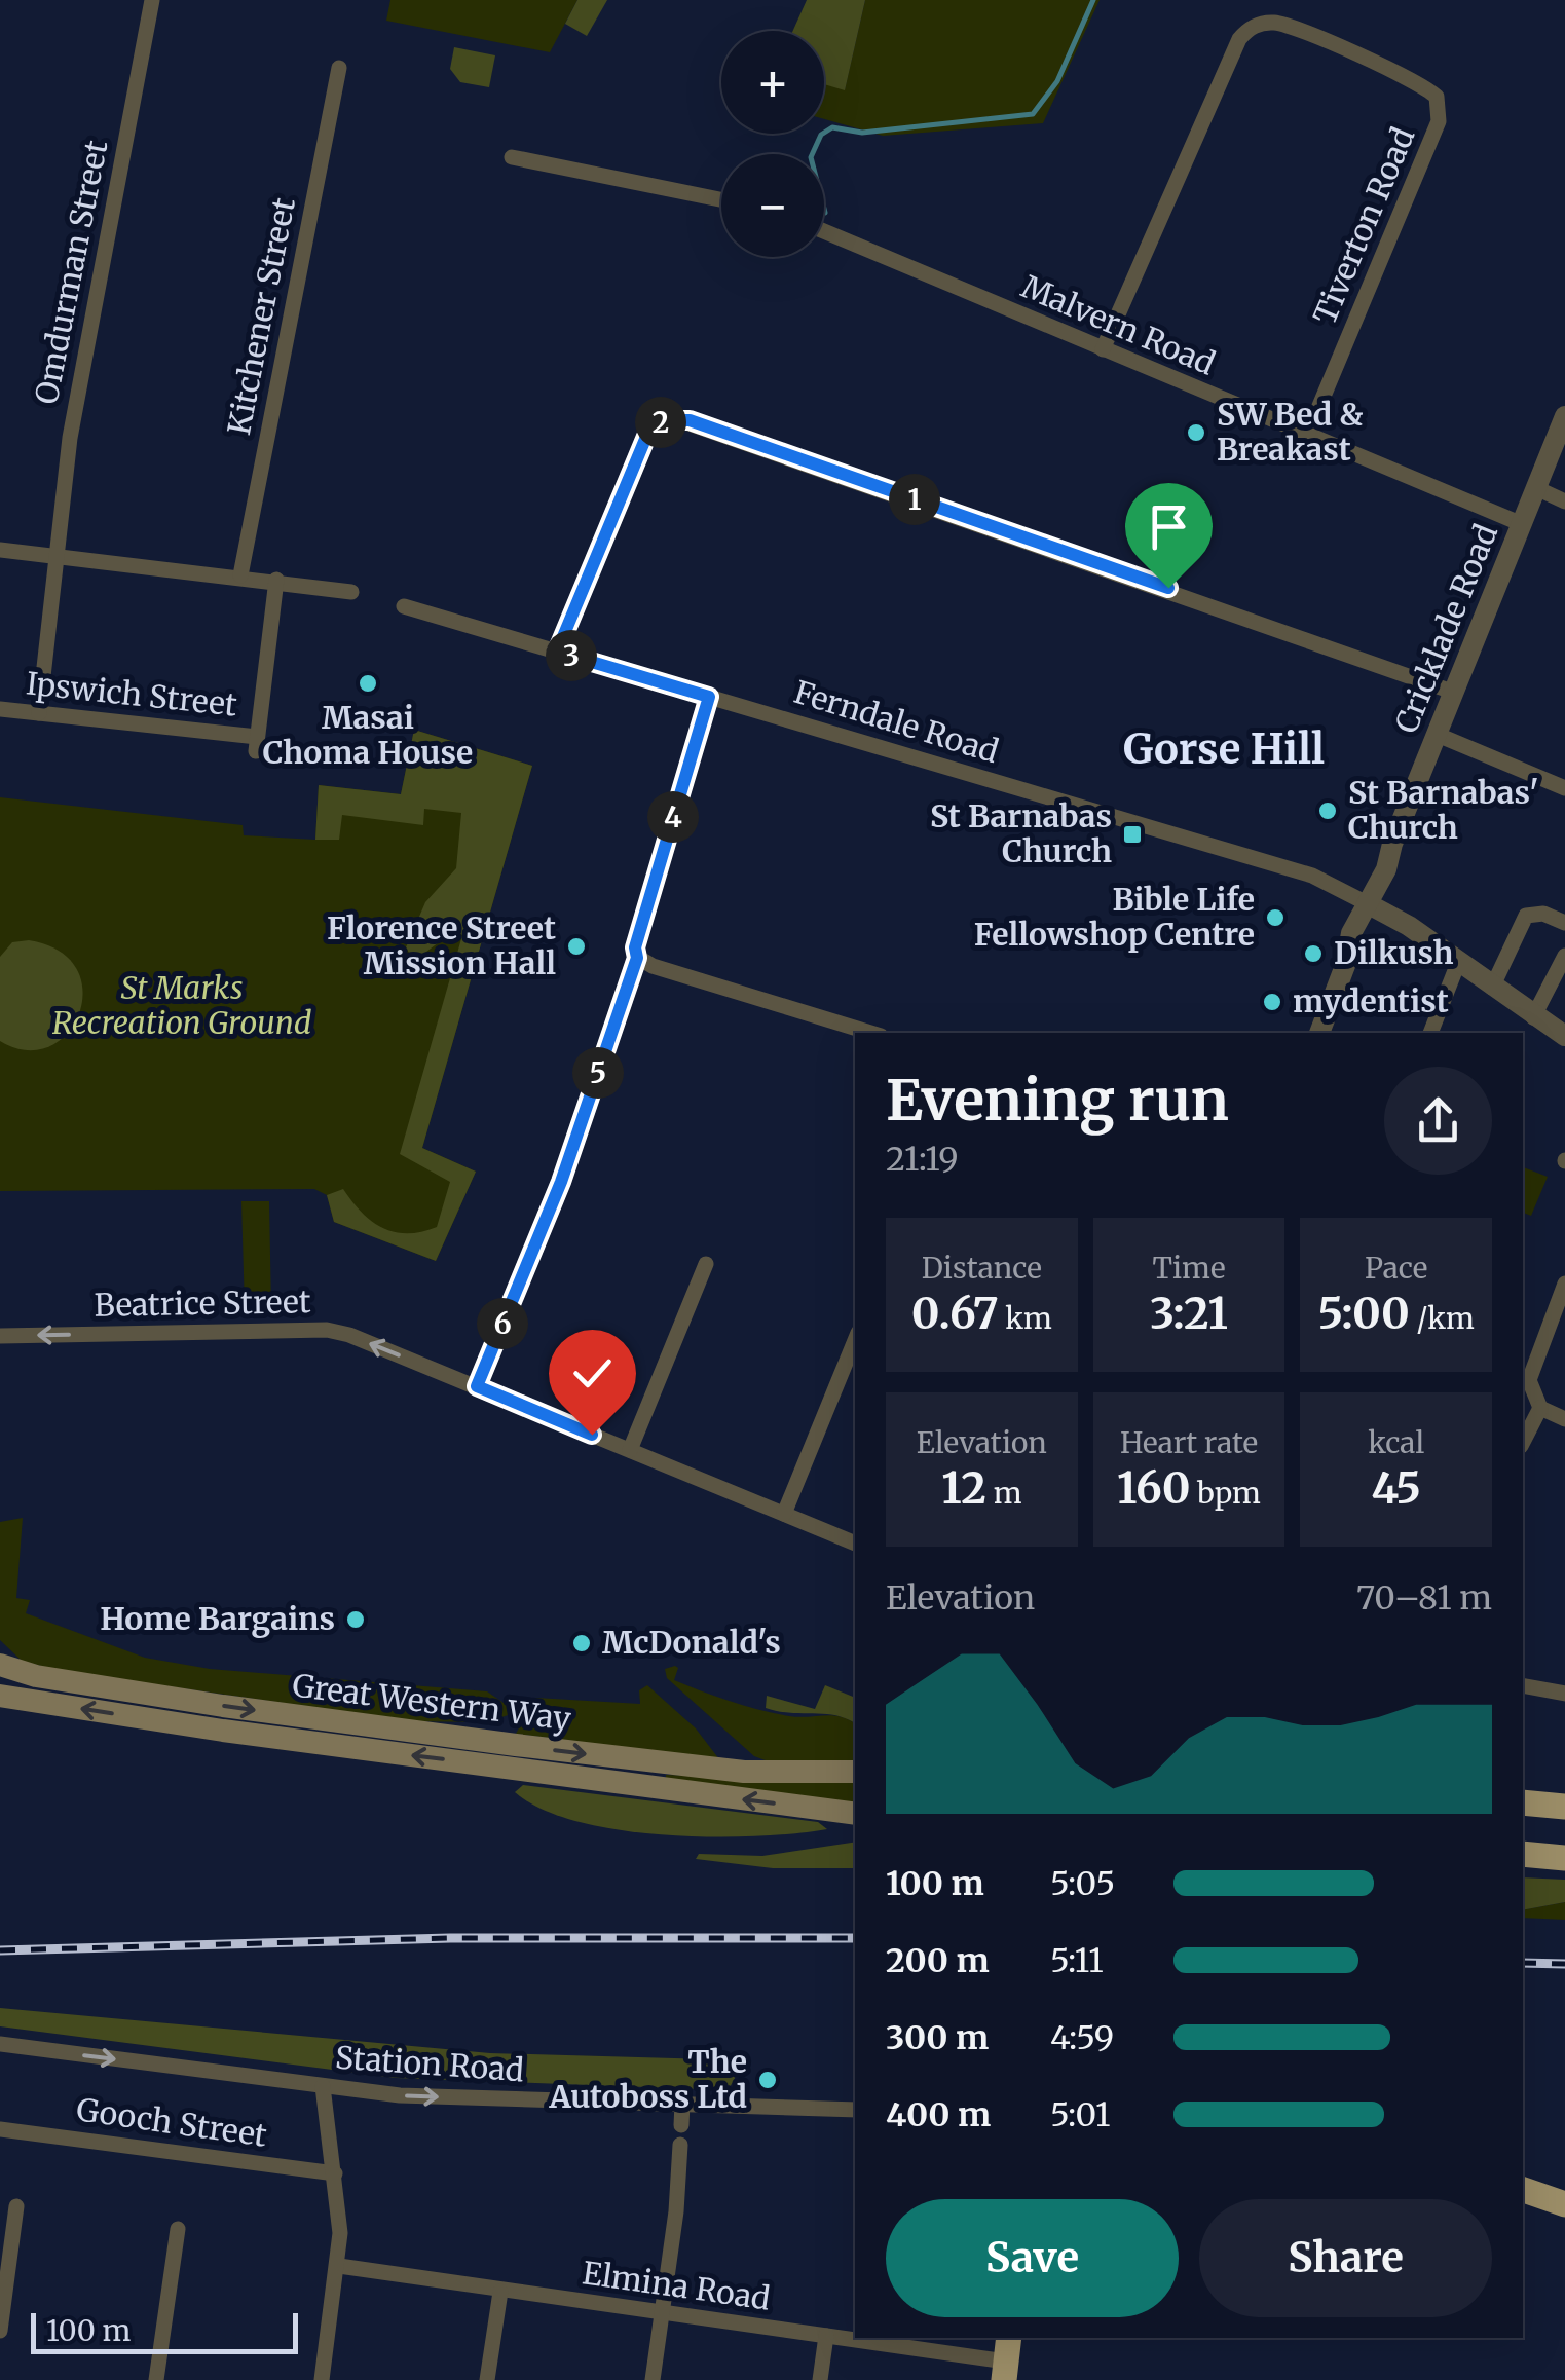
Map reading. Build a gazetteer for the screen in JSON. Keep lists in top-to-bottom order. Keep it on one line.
{"streets":{"main road":["Great Western Way"],"street":["Tiverton Road","Omdurman Street","Kitchener Street","Malvern Road","Cricklade Road","Ipswich Street","Ferndale Road","Beatrice Street","Station Road","Gooch Street","Elmina Road"]},"crossings":[["Tiverton Road","Malvern Road"],["Omdurman Street","Ipswich Street"],["Malvern Road","Cricklade Road"],["Cricklade Road","Ferndale Road"]],"one_way":["Beatrice Street","Station Road"],"districts":["Gorse Hill"],"parks":["St Marks Recreation Ground"],"places":{"other":["SW Bed & Breakast","Masai Choma House","St Barnabas' Church","Bible Life Fellowshop Centre","Florence Street Mission Hall","Dilkush","mydentist","Home Bargains","McDonald's","The Autoboss Ltd"],"transit":["St Barnabas Church"]},"scale_bar":"100 m","page":{"map_buttons":["+","−"],"pins":["2","1","3","4","5","6"],"heading":["Evening run","21:19"],"stats":[["Distance","0.67 km"],["Time","3:21"],["Pace","5:00 /km"],["Elevation","12 m"],["Heart rate","160 bpm"],["kcal","45"]],"chart":["Elevation","70–81 m"],"list":[{"name":"100 m","note":"5:05"},{"name":"200 m","note":"5:11"},{"name":"300 m","note":"4:59"},{"name":"400 m","note":"5:01"}],"buttons":["Save","Share"],"scale":"100 m"}}
